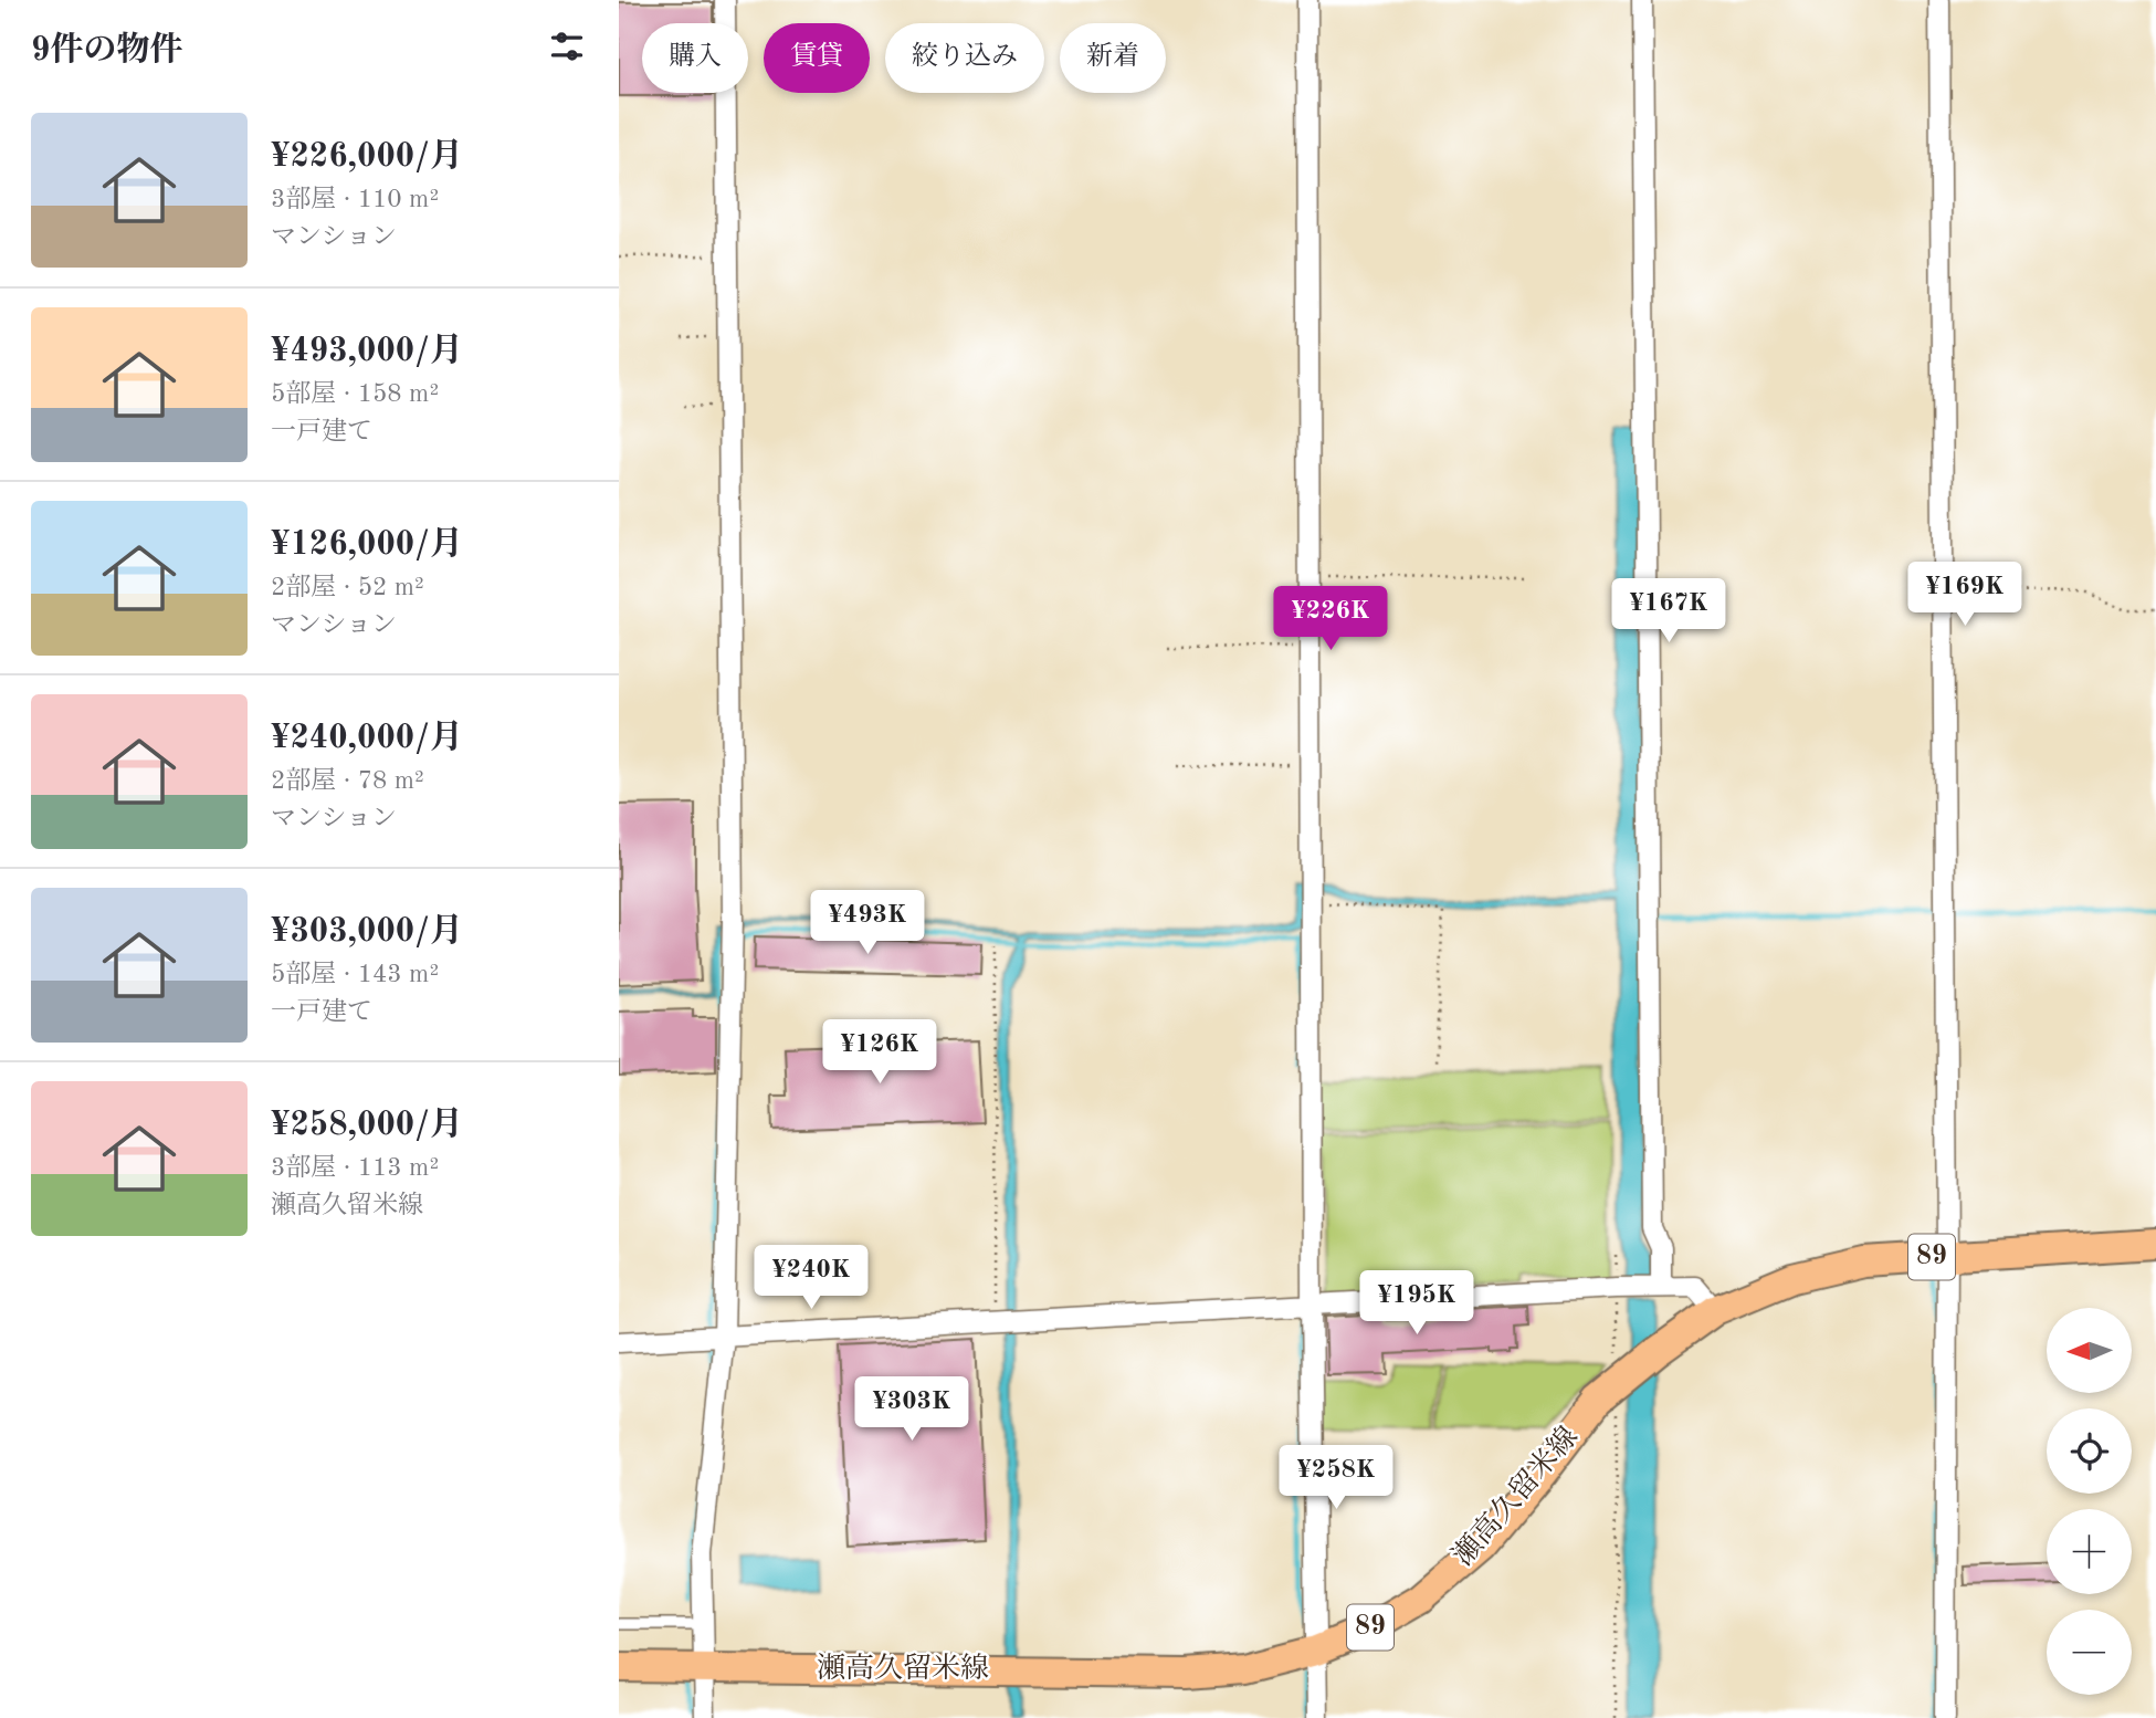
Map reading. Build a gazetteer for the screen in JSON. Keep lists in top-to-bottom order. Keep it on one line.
{"streets":{"main road":["89","瀬高久留米線"]},"north":"left","page":{"heading":"9件の物件","chip":["購入","賃貸","絞り込み","新着"],"list":[{"name":"¥226,000/月","note":"3部屋 · 110 m² · マンション"},{"name":"¥493,000/月","note":"5部屋 · 158 m² · 一戸建て"},{"name":"¥126,000/月","note":"2部屋 · 52 m² · マンション"},{"name":"¥240,000/月","note":"2部屋 · 78 m² · マンション"},{"name":"¥303,000/月","note":"5部屋 · 143 m² · 一戸建て"},{"name":"¥258,000/月","note":"3部屋 · 113 m² · 瀬高久留米線"}],"price":["¥169K","¥167K","¥226K","¥493K","¥126K","¥240K","¥195K","¥303K","¥258K"],"map_buttons":["+","−"]}}
